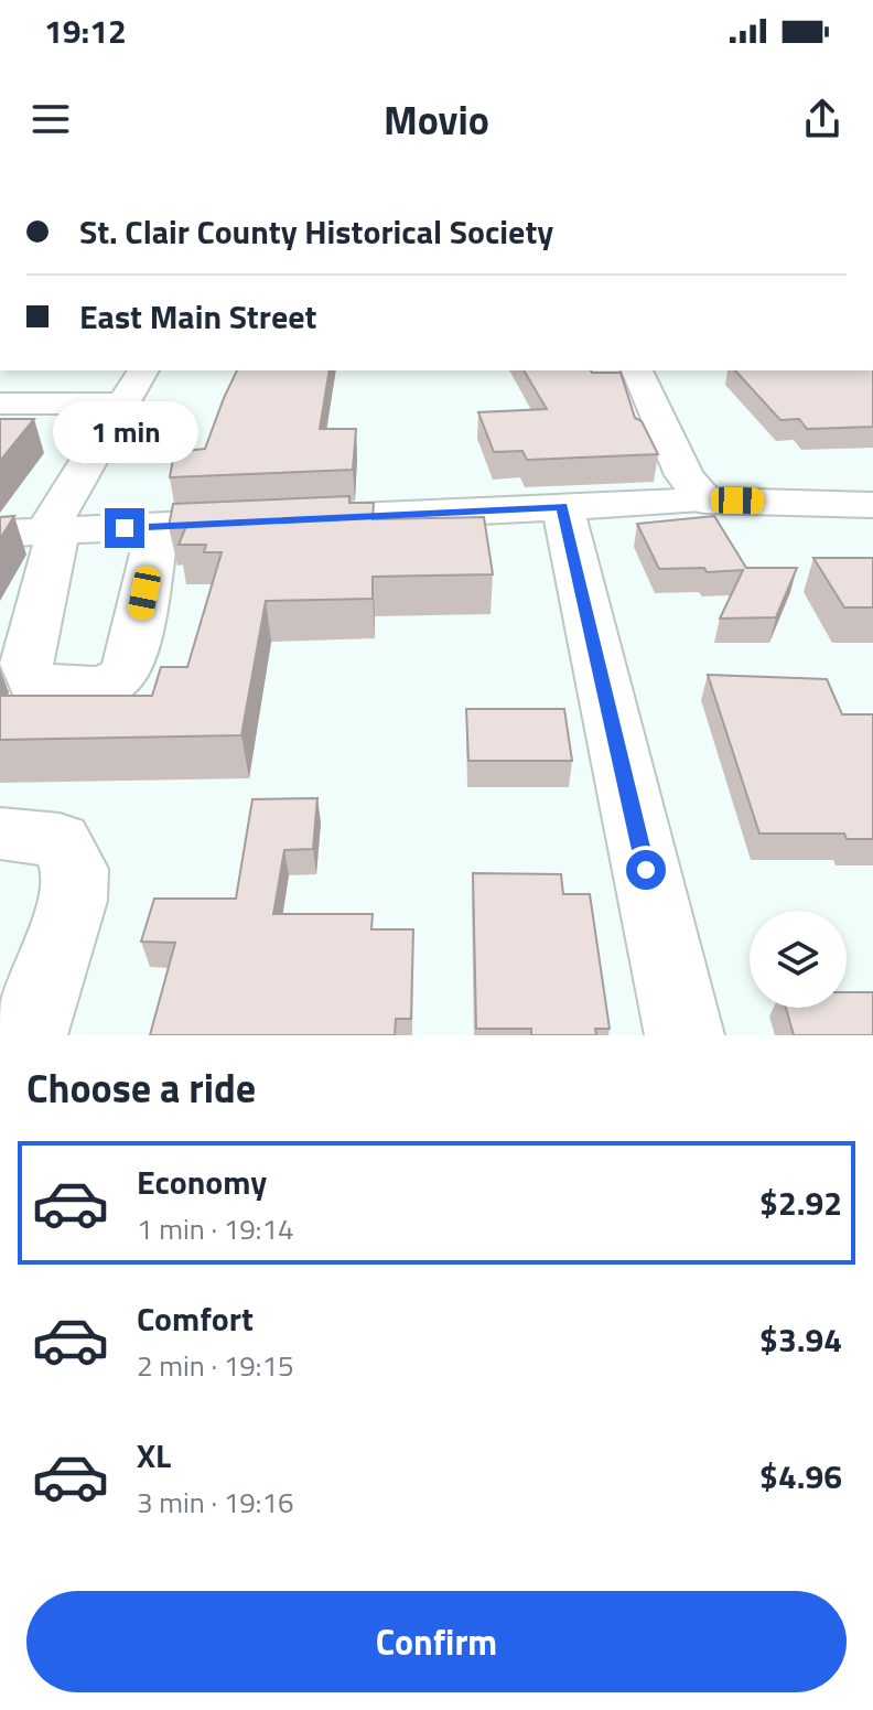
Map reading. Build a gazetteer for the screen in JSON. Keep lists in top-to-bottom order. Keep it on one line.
{"page":{"status":"19:12","header":"Movio","banner":["St. Clair County Historical Society","East Main Street"],"bubble":"1 min","heading":"Choose a ride","list":[{"name":"Economy","note":"1 min · 19:14","value":"$2.92"},{"name":"Comfort","note":"2 min · 19:15","value":"$3.94"},{"name":"XL","note":"3 min · 19:16","value":"$4.96"}],"buttons":"Confirm"}}
